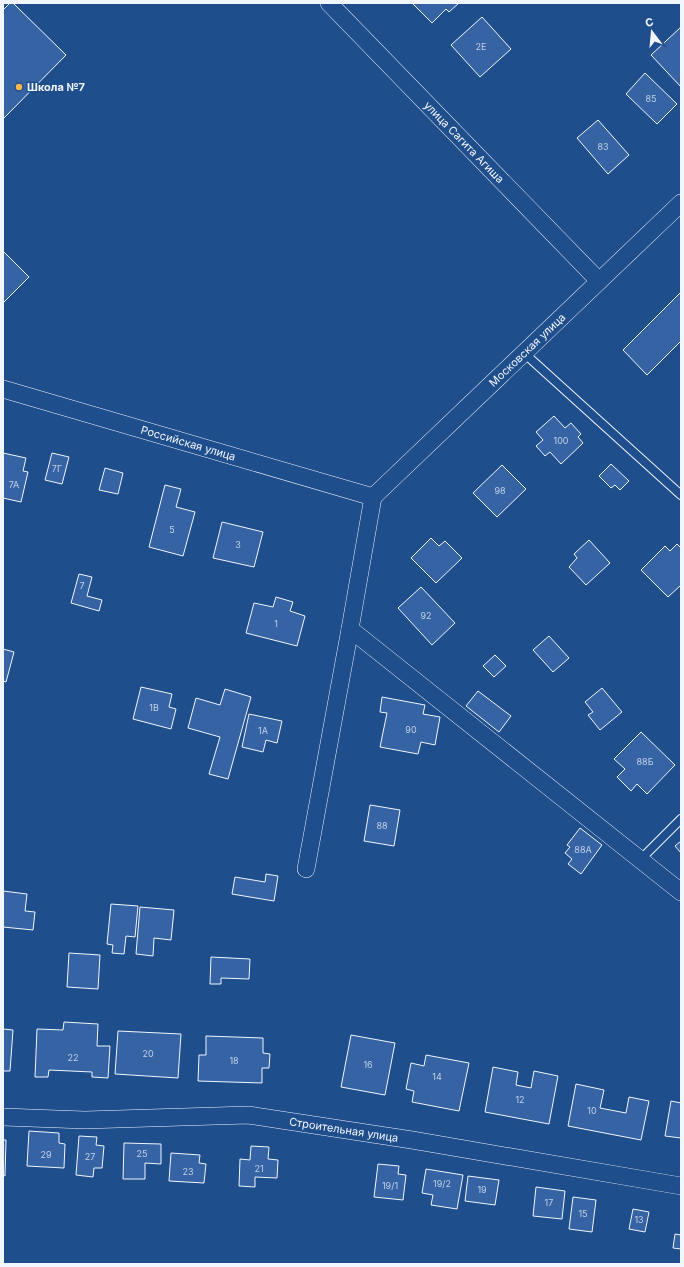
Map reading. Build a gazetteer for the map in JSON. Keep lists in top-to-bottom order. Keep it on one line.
{"streets":{"street":["улица Сагита Агиша","Московская улица","Российская улица","Строительная улица"]},"crossings":[["улица Сагита Агиша","Московская улица"],["Московская улица","Российская улица"]],"places":["Школа №7"],"house_numbers":["2Е","85","83","100","7Г","7А","98","5","3","7","92","1","1В","90","1А","88Б","88","88А","20","22","18","16","14","12","10","25","29","27","21","23","19/2","19/1","19","17","15","13"],"north":"top"}
